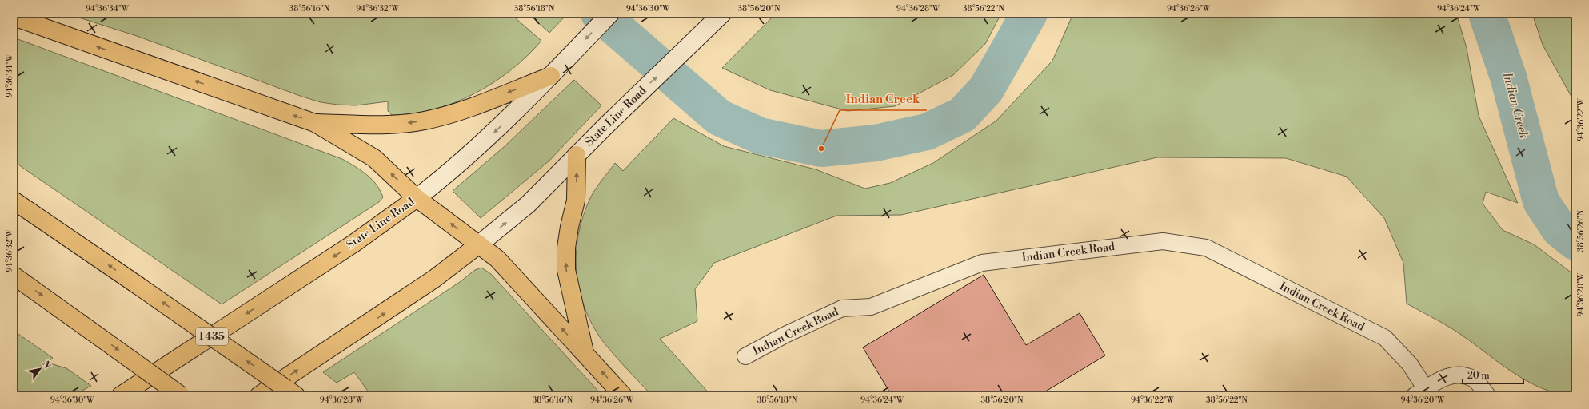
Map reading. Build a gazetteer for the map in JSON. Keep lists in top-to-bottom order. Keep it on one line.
{"streets":{"main road":["State Line Road","I 435"],"street":["Indian Creek Road"]},"water":["Indian Creek"],"places":["Indian Creek"],"scale_bar":"20 m","north":"top right","coordinates":["94°36'34\"W","38°56'16\"N","94°36'32\"W","38°56'18\"N","94°36'30\"W","38°56'20\"N","94°36'28\"W","38°56'22\"N","94°36'26\"W","94°36'24\"W","94°36'22\"W","38°56'26\"N","94°36'20\"W"]}
